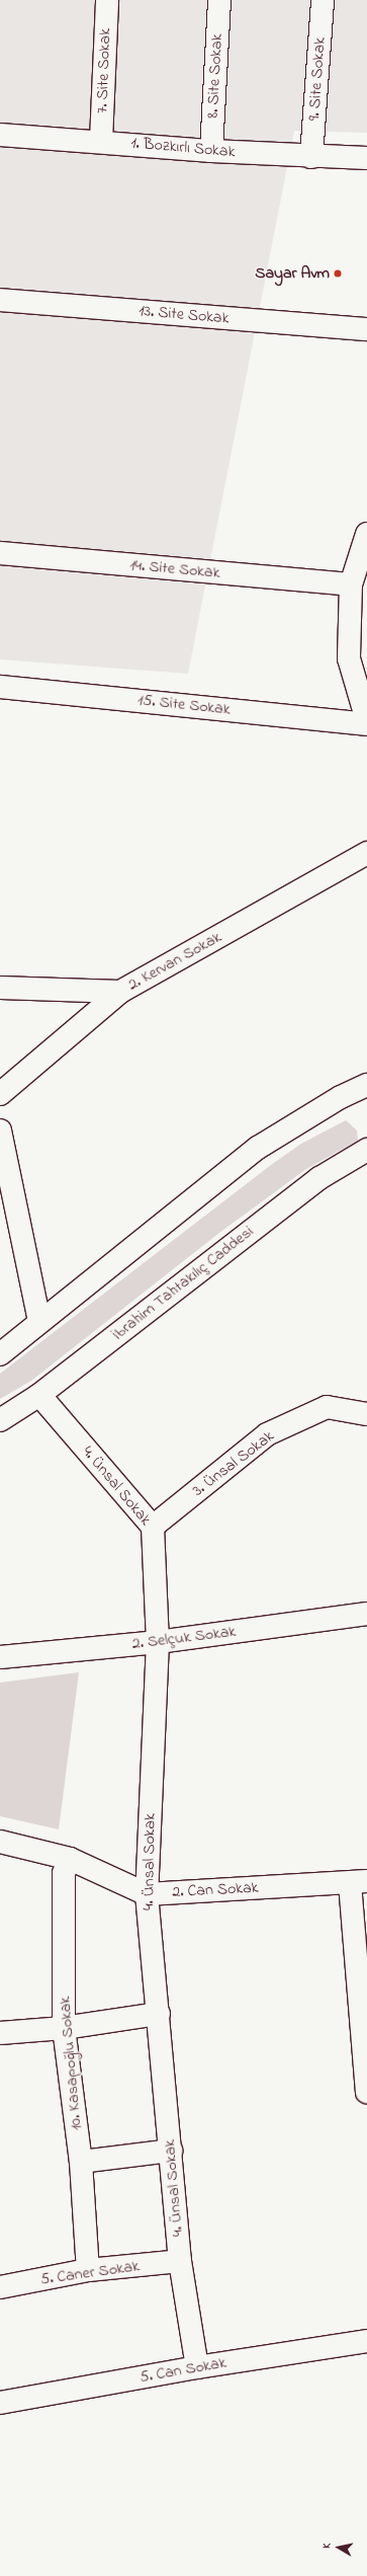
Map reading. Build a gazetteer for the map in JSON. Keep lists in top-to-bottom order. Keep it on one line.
{"streets":{"street":["7. Site Sokak","8. Site Sokak","9. Site Sokak","1. Bozkırlı Sokak","13. Site Sokak","14. Site Sokak","15. Site Sokak","2. Kervan Sokak","İbrahim Tahtakılıç Caddesi","3. Ünsal Sokak","4. Ünsal Sokak","2. Selçuk Sokak","2. Can Sokak","10. Kasapoğlu Sokak","5. Caner Sokak","5. Can Sokak"]},"crossings":[["7. Site Sokak","1. Bozkırlı Sokak"],["8. Site Sokak","1. Bozkırlı Sokak"],["9. Site Sokak","1. Bozkırlı Sokak"],["İbrahim Tahtakılıç Caddesi","4. Ünsal Sokak"],["3. Ünsal Sokak","4. Ünsal Sokak"],["4. Ünsal Sokak","2. Selçuk Sokak"],["4. Ünsal Sokak","2. Can Sokak"],["4. Ünsal Sokak","5. Caner Sokak"],["4. Ünsal Sokak","5. Can Sokak"],["2. Can Sokak","10. Kasapoğlu Sokak"],["10. Kasapoğlu Sokak","5. Caner Sokak"]],"places":["Sayar Avm"],"north":"left"}
